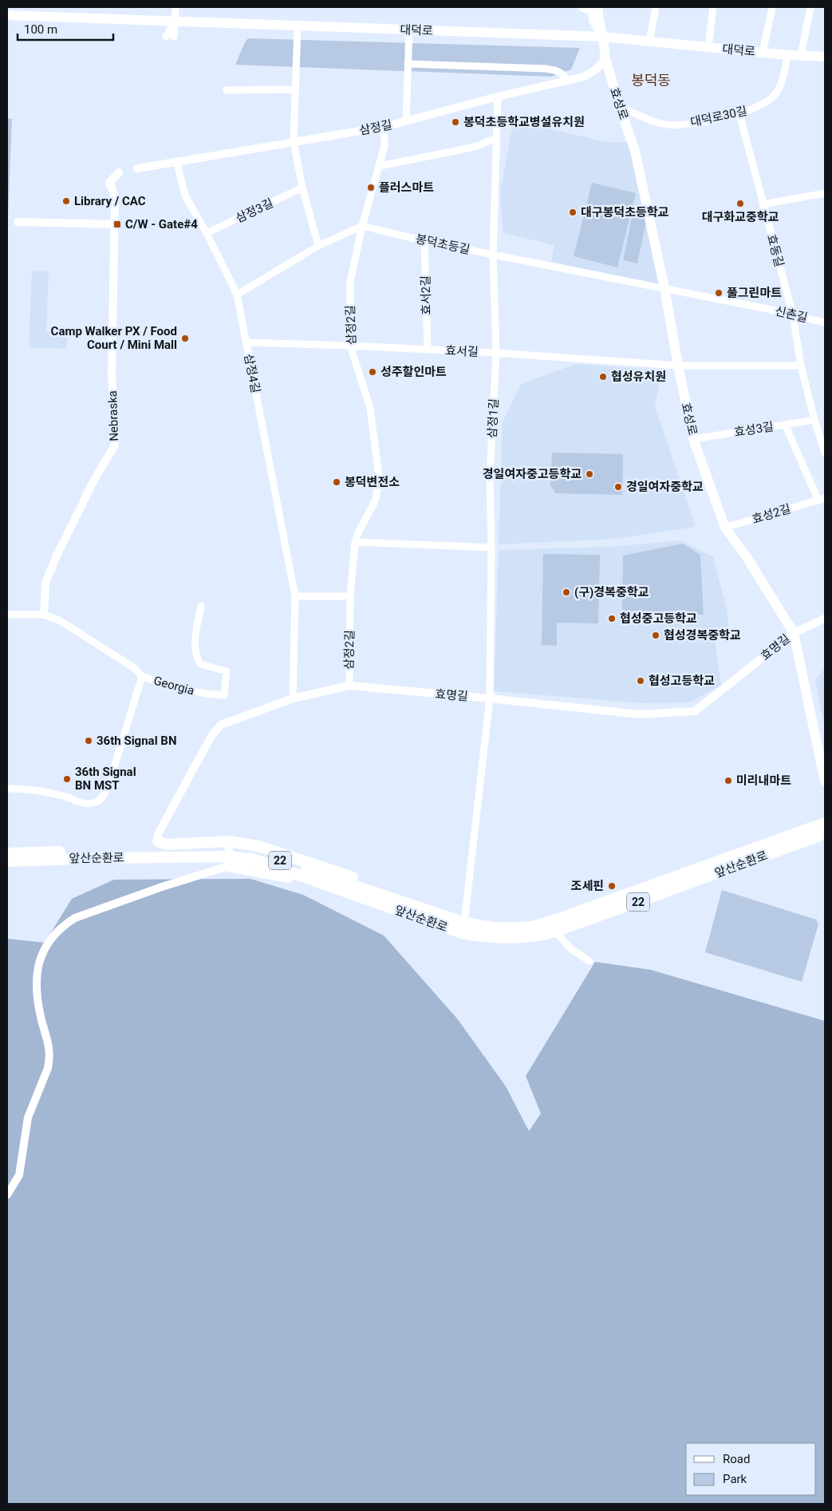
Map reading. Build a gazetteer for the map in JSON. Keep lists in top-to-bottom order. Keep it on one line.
{"streets":{"highway":["앞산순환로","22"],"main road":["대덕로","효성로"],"street":["대덕로30길","삼정길","삼정3길","봉덕초등길","효동길","효서2길","신촌길","삼정2길","효서길","삼정4길","Nebraska","삼정1길","효성3길","효성2길","효명길","Georgia"]},"crossings":[["대덕로","효성로"],["대덕로","대덕로30길"],["효성로","대덕로30길"],["효성로","삼정길"],["효성로","봉덕초등길"],["효성로","신촌길"],["효성로","효서길"],["효성로","효성3길"],["효성로","효성2길"],["효성로","효명길"],["대덕로30길","효동길"],["삼정길","삼정2길"],["삼정길","삼정4길"],["삼정길","삼정1길"],["삼정3길","삼정4길"],["봉덕초등길","효서2길"],["봉덕초등길","신촌길"],["봉덕초등길","삼정2길"],["봉덕초등길","삼정1길"],["효동길","신촌길"],["효동길","효성3길"],["효서2길","효서길"],["삼정2길","효서길"],["삼정2길","효명길"],["효서길","삼정4길"],["효서길","삼정1길"],["삼정4길","효명길"],["Nebraska","Georgia"],["삼정1길","효명길"],["삼정1길","앞산순환로"],["효성3길","효성2길"]],"districts":["봉덕동"],"places":{"other":["봉덕초등학교병설유치원","플러스마트","Library / CAC","대구화교중학교","대구봉덕초등학교","풀그린마트","Camp Walker PX / Food Court / Mini Mall","성주할인마트","협성유치원","경일여자중고등학교","봉덕변전소","경일여자중학교","(구)경복중학교","협성중고등학교","협성경복중학교","협성고등학교","36th Signal BN","36th Signal BN MST","미리내마트","조세핀"],"transit":["C/W - Gate#4"]},"legend":["Road","Park"],"scale_bar":"100 m"}
